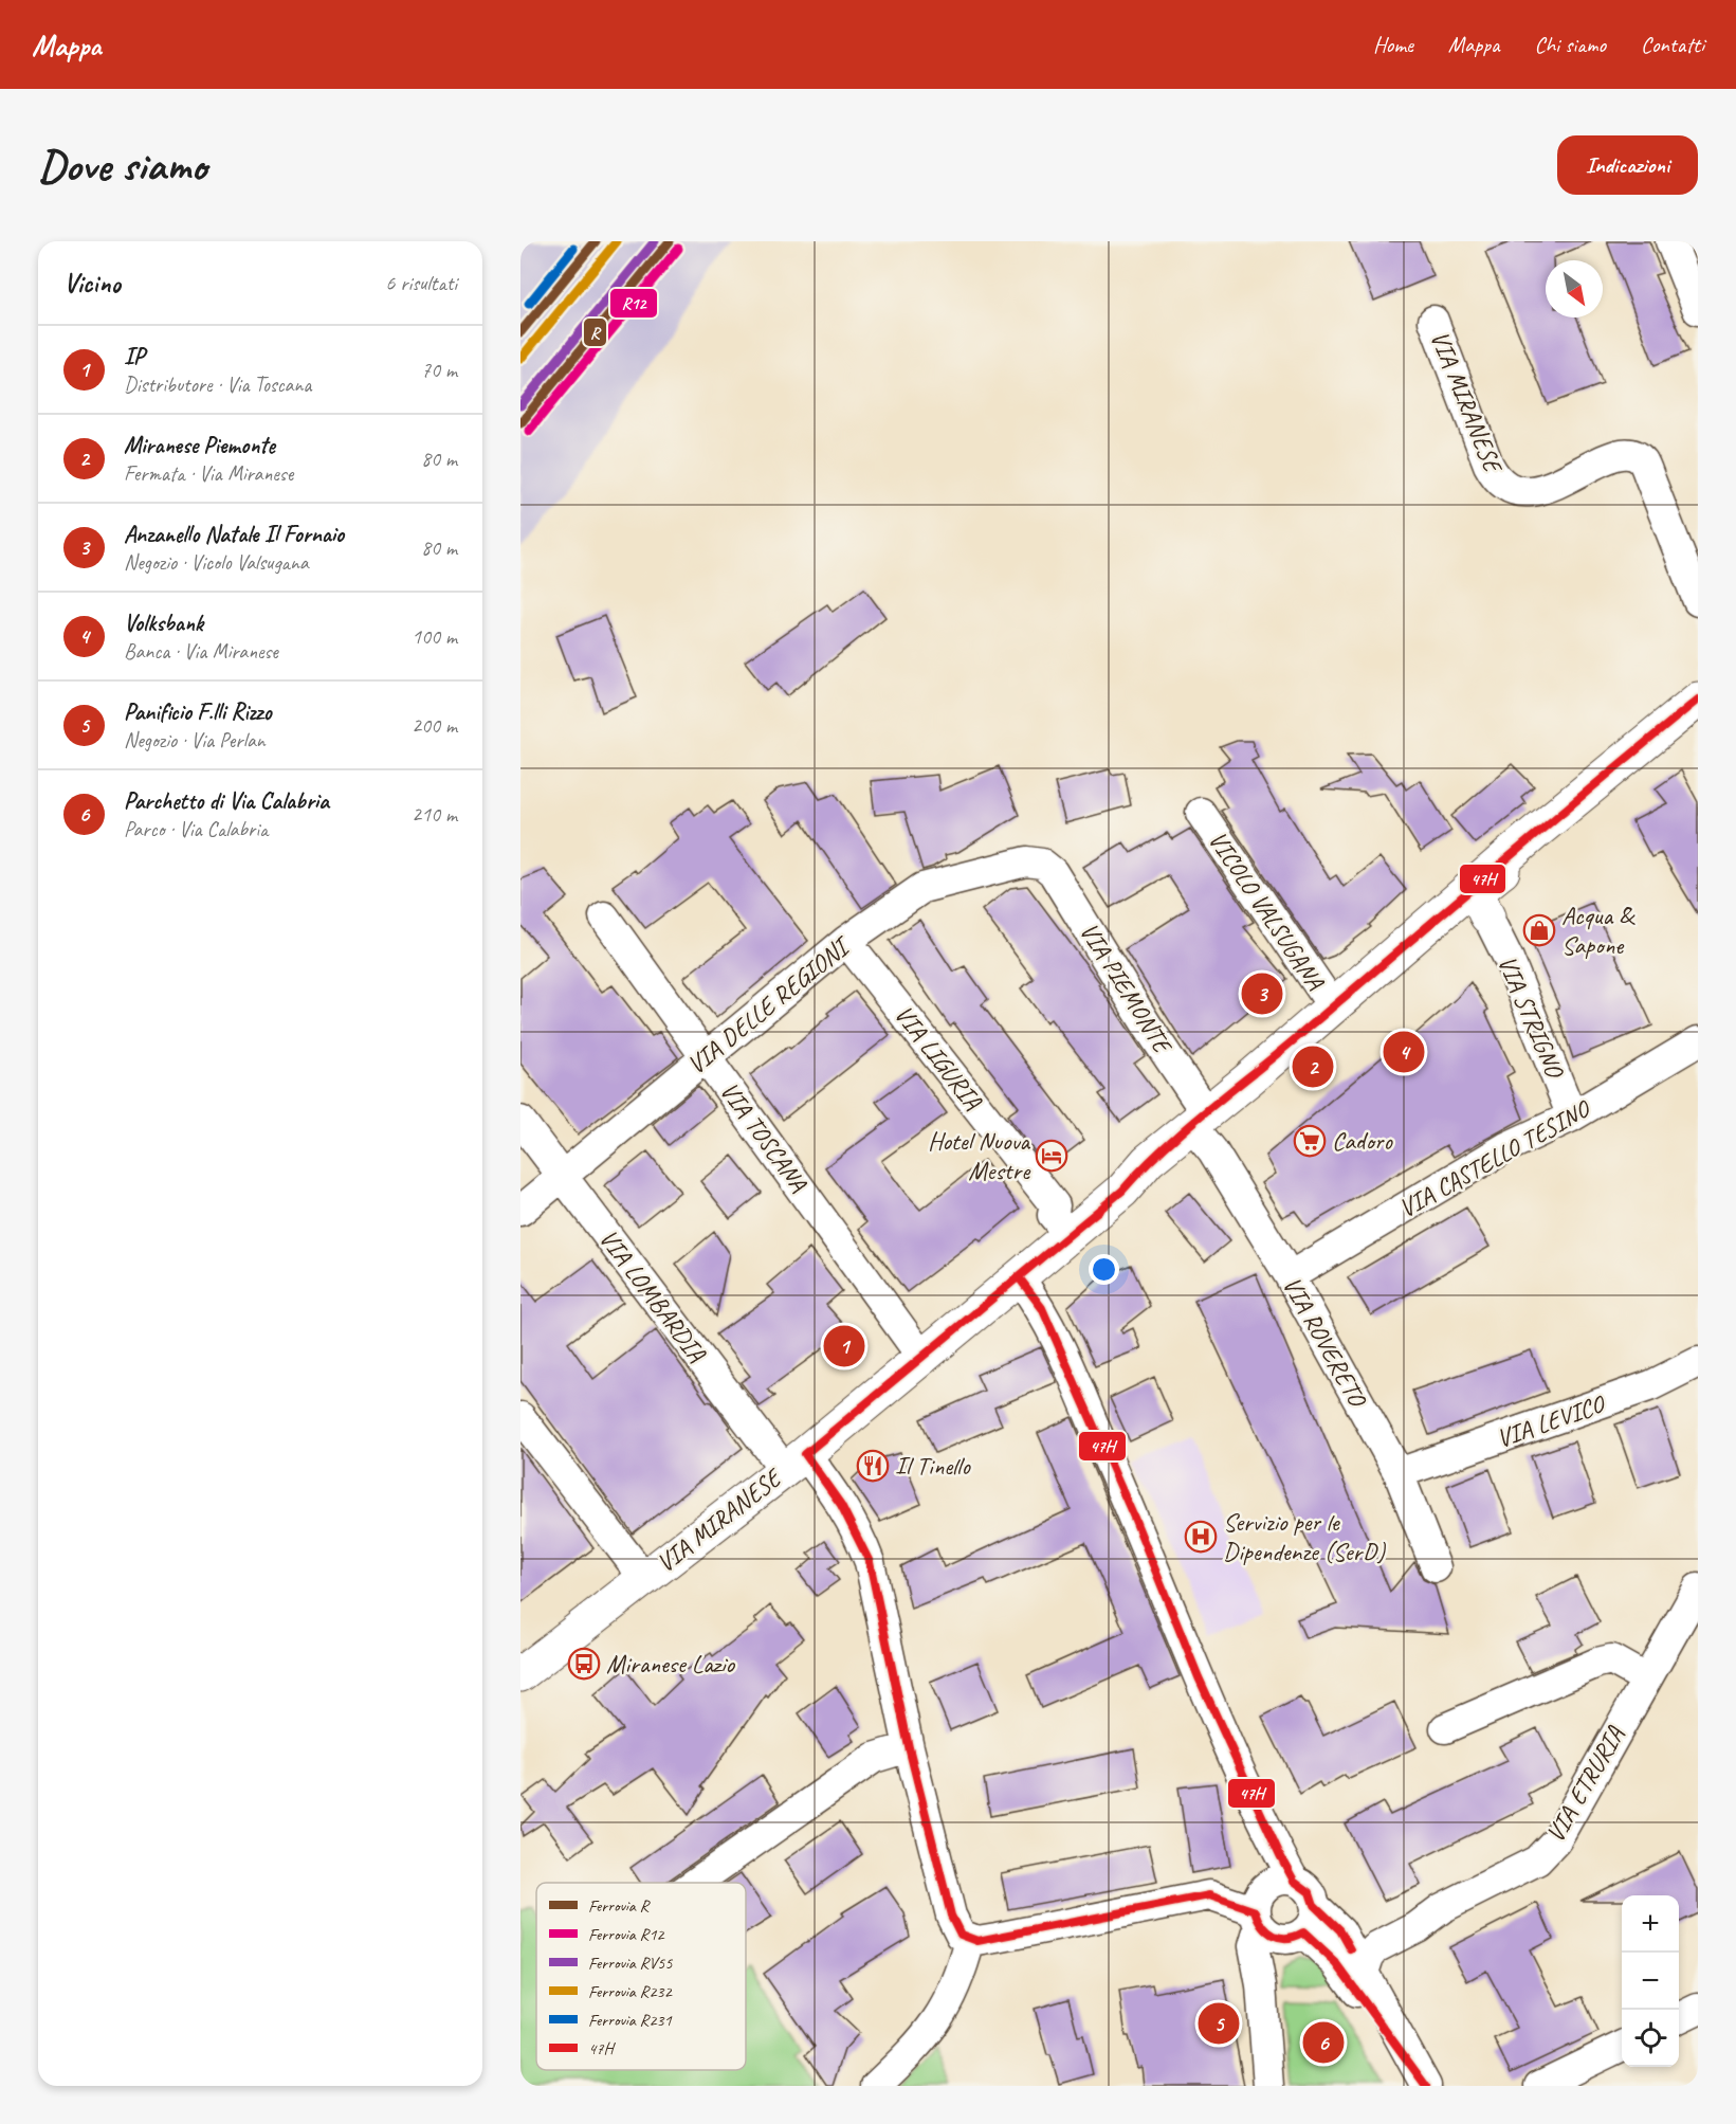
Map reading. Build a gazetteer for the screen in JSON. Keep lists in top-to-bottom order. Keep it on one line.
{"streets":{"street":["VIA MIRANESE","VICOLO VALSUGANA","VIA PIEMONTE","VIA DELLE REGIONI","VIA STRIGNO","VIA LIGURIA","VIA TOSCANA","VIA CASTELLO TESINO","VIA LOMBARDIA","VIA ROVERETO","VIA LEVICO","VIA ETRURIA"]},"crossings":[["VIA MIRANESE","VIA PIEMONTE"],["VIA MIRANESE","VIA LIGURIA"],["VIA MIRANESE","VIA TOSCANA"],["VIA MIRANESE","VIA LOMBARDIA"],["VIA MIRANESE","VIA ROVERETO"],["VIA PIEMONTE","VIA DELLE REGIONI"],["VIA PIEMONTE","VIA ROVERETO"],["VIA DELLE REGIONI","VIA LIGURIA"],["VIA DELLE REGIONI","VIA TOSCANA"],["VIA DELLE REGIONI","VIA LOMBARDIA"],["VIA STRIGNO","VIA CASTELLO TESINO"],["VIA CASTELLO TESINO","VIA ROVERETO"],["VIA ROVERETO","VIA LEVICO"]],"places":{"shop":["Acqua & Sapone"],"supermarket":["Cadoro"],"hotel":["Hotel Nuova Mestre"],"restaurant":["Il Tinello"],"hospital":["Servizio per le Dipendenze (SerD)"],"bus stop":["Miranese Lazio"]},"lines":["rail line R","rail line RV55","rail line R232","rail line R12","rail line R231","transit line 47H"],"legend":["Ferrovia R","Ferrovia R12","Ferrovia RV55","Ferrovia R232","Ferrovia R231","47H"],"north":"bottom right","page":{"header":"Mappa","nav":["Home","Mappa","Chi siamo","Contatti"],"buttons":"Indicazioni","title":"Dove siamo","heading":["Vicino","6 risultati"],"list":[{"mark":"1","name":"IP","note":"Distributore · Via Toscana","value":"70 m"},{"mark":"2","name":"Miranese Piemonte","note":"Fermata · Via Miranese","value":"80 m"},{"mark":"3","name":"Anzanello Natale Il Fornaio","note":"Negozio · Vicolo Valsugana","value":"80 m"},{"mark":"4","name":"Volksbank","note":"Banca · Via Miranese","value":"100 m"},{"mark":"5","name":"Panificio F.lli Rizzo","note":"Negozio · Via Perlan","value":"200 m"},{"mark":"6","name":"Parchetto di Via Calabria","note":"Parco · Via Calabria","value":"210 m"}],"pins":["3","4","2","1","5","6"],"map_buttons":["+","−"]}}
